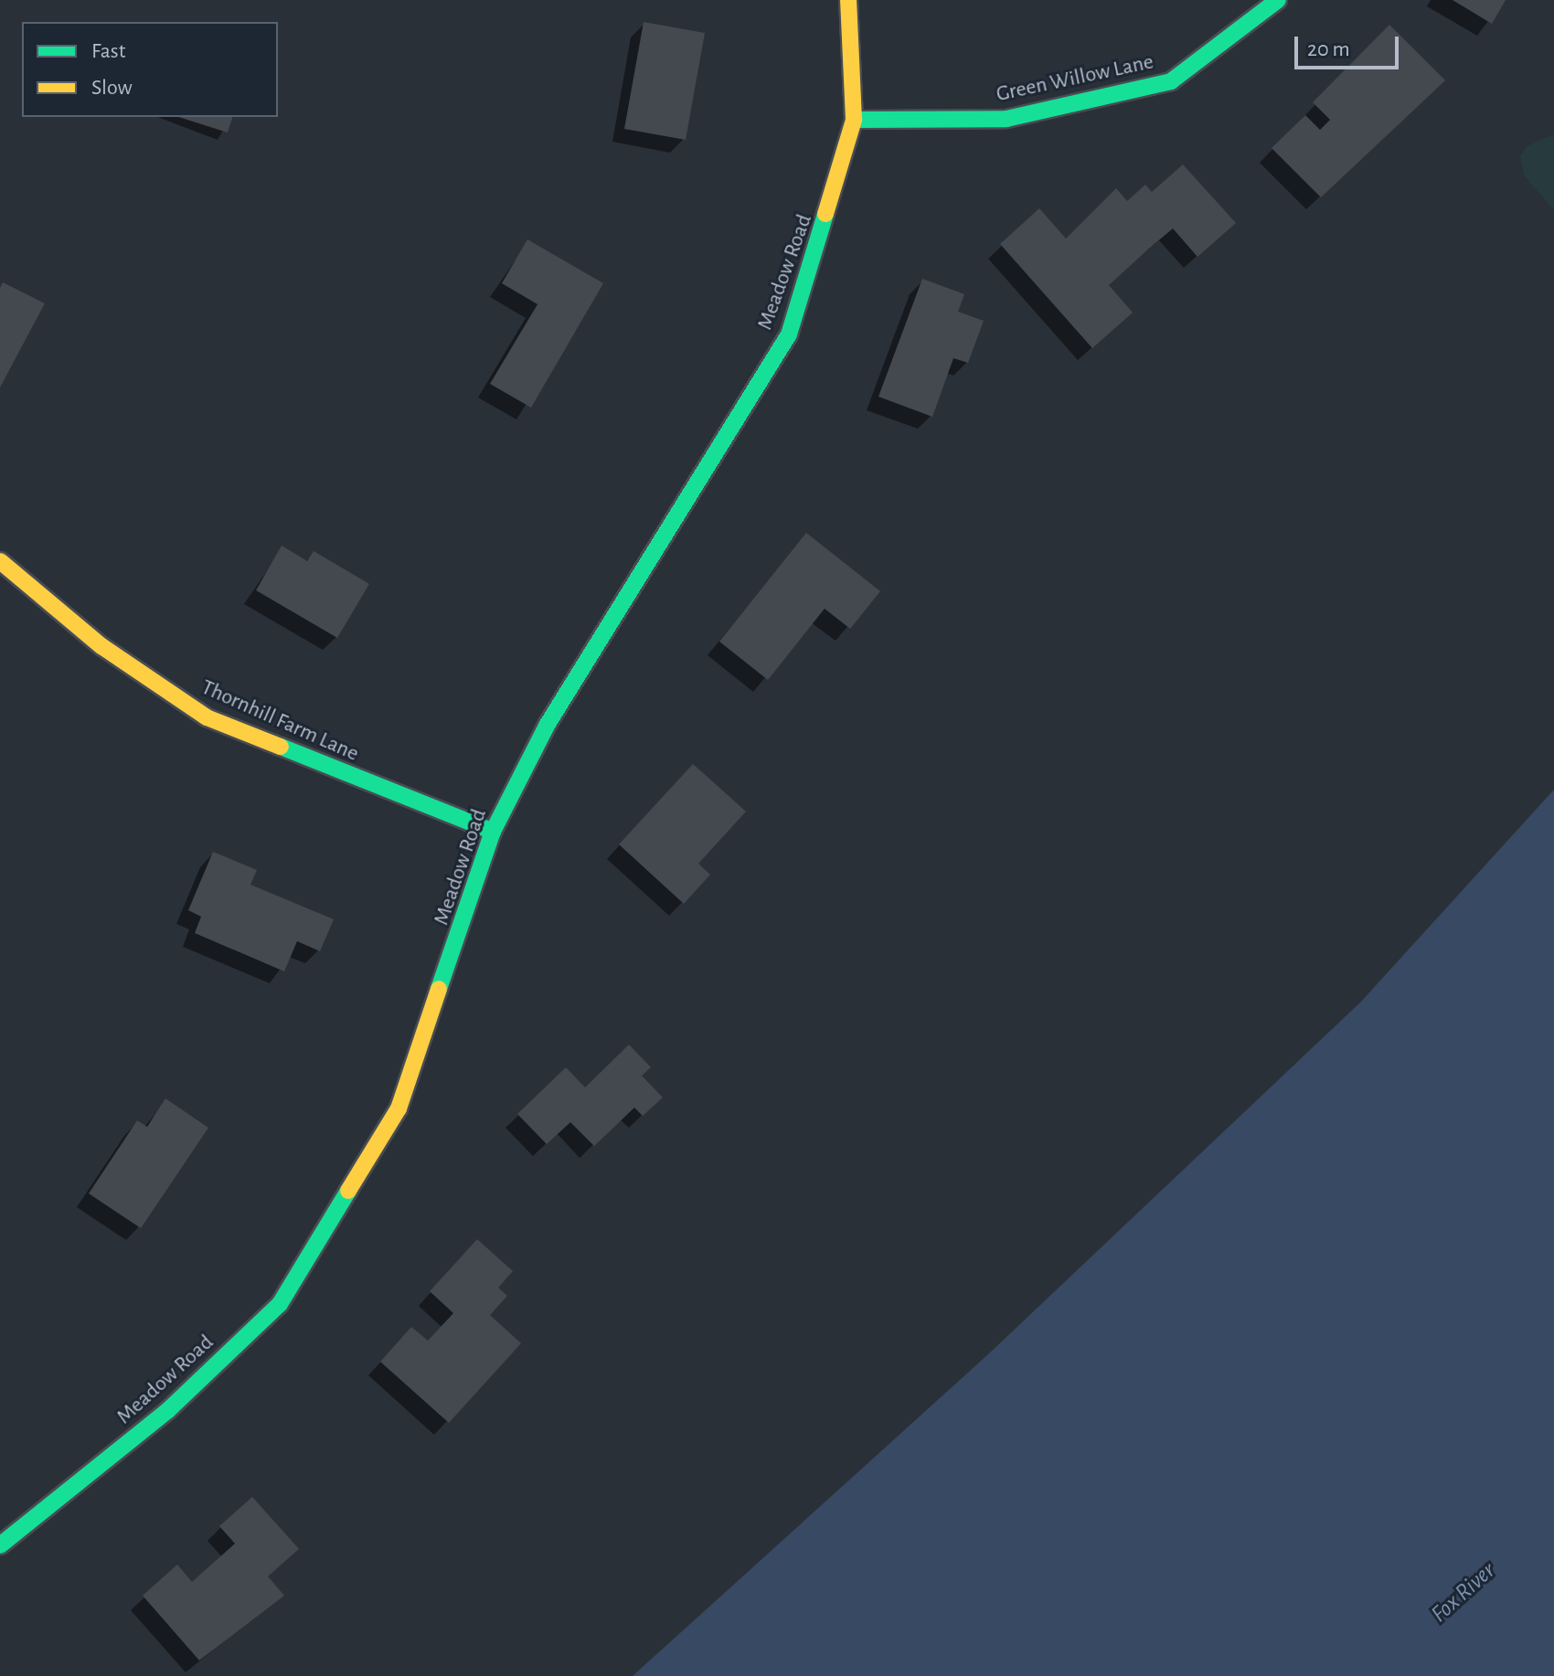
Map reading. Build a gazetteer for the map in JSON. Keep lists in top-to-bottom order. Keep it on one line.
{"streets":{"street":["Green Willow Lane","Meadow Road","Thornhill Farm Lane"]},"crossings":[["Green Willow Lane","Meadow Road"],["Meadow Road","Thornhill Farm Lane"]],"water":["Fox River"],"legend":["Fast","Slow"],"scale_bar":"20 m"}
